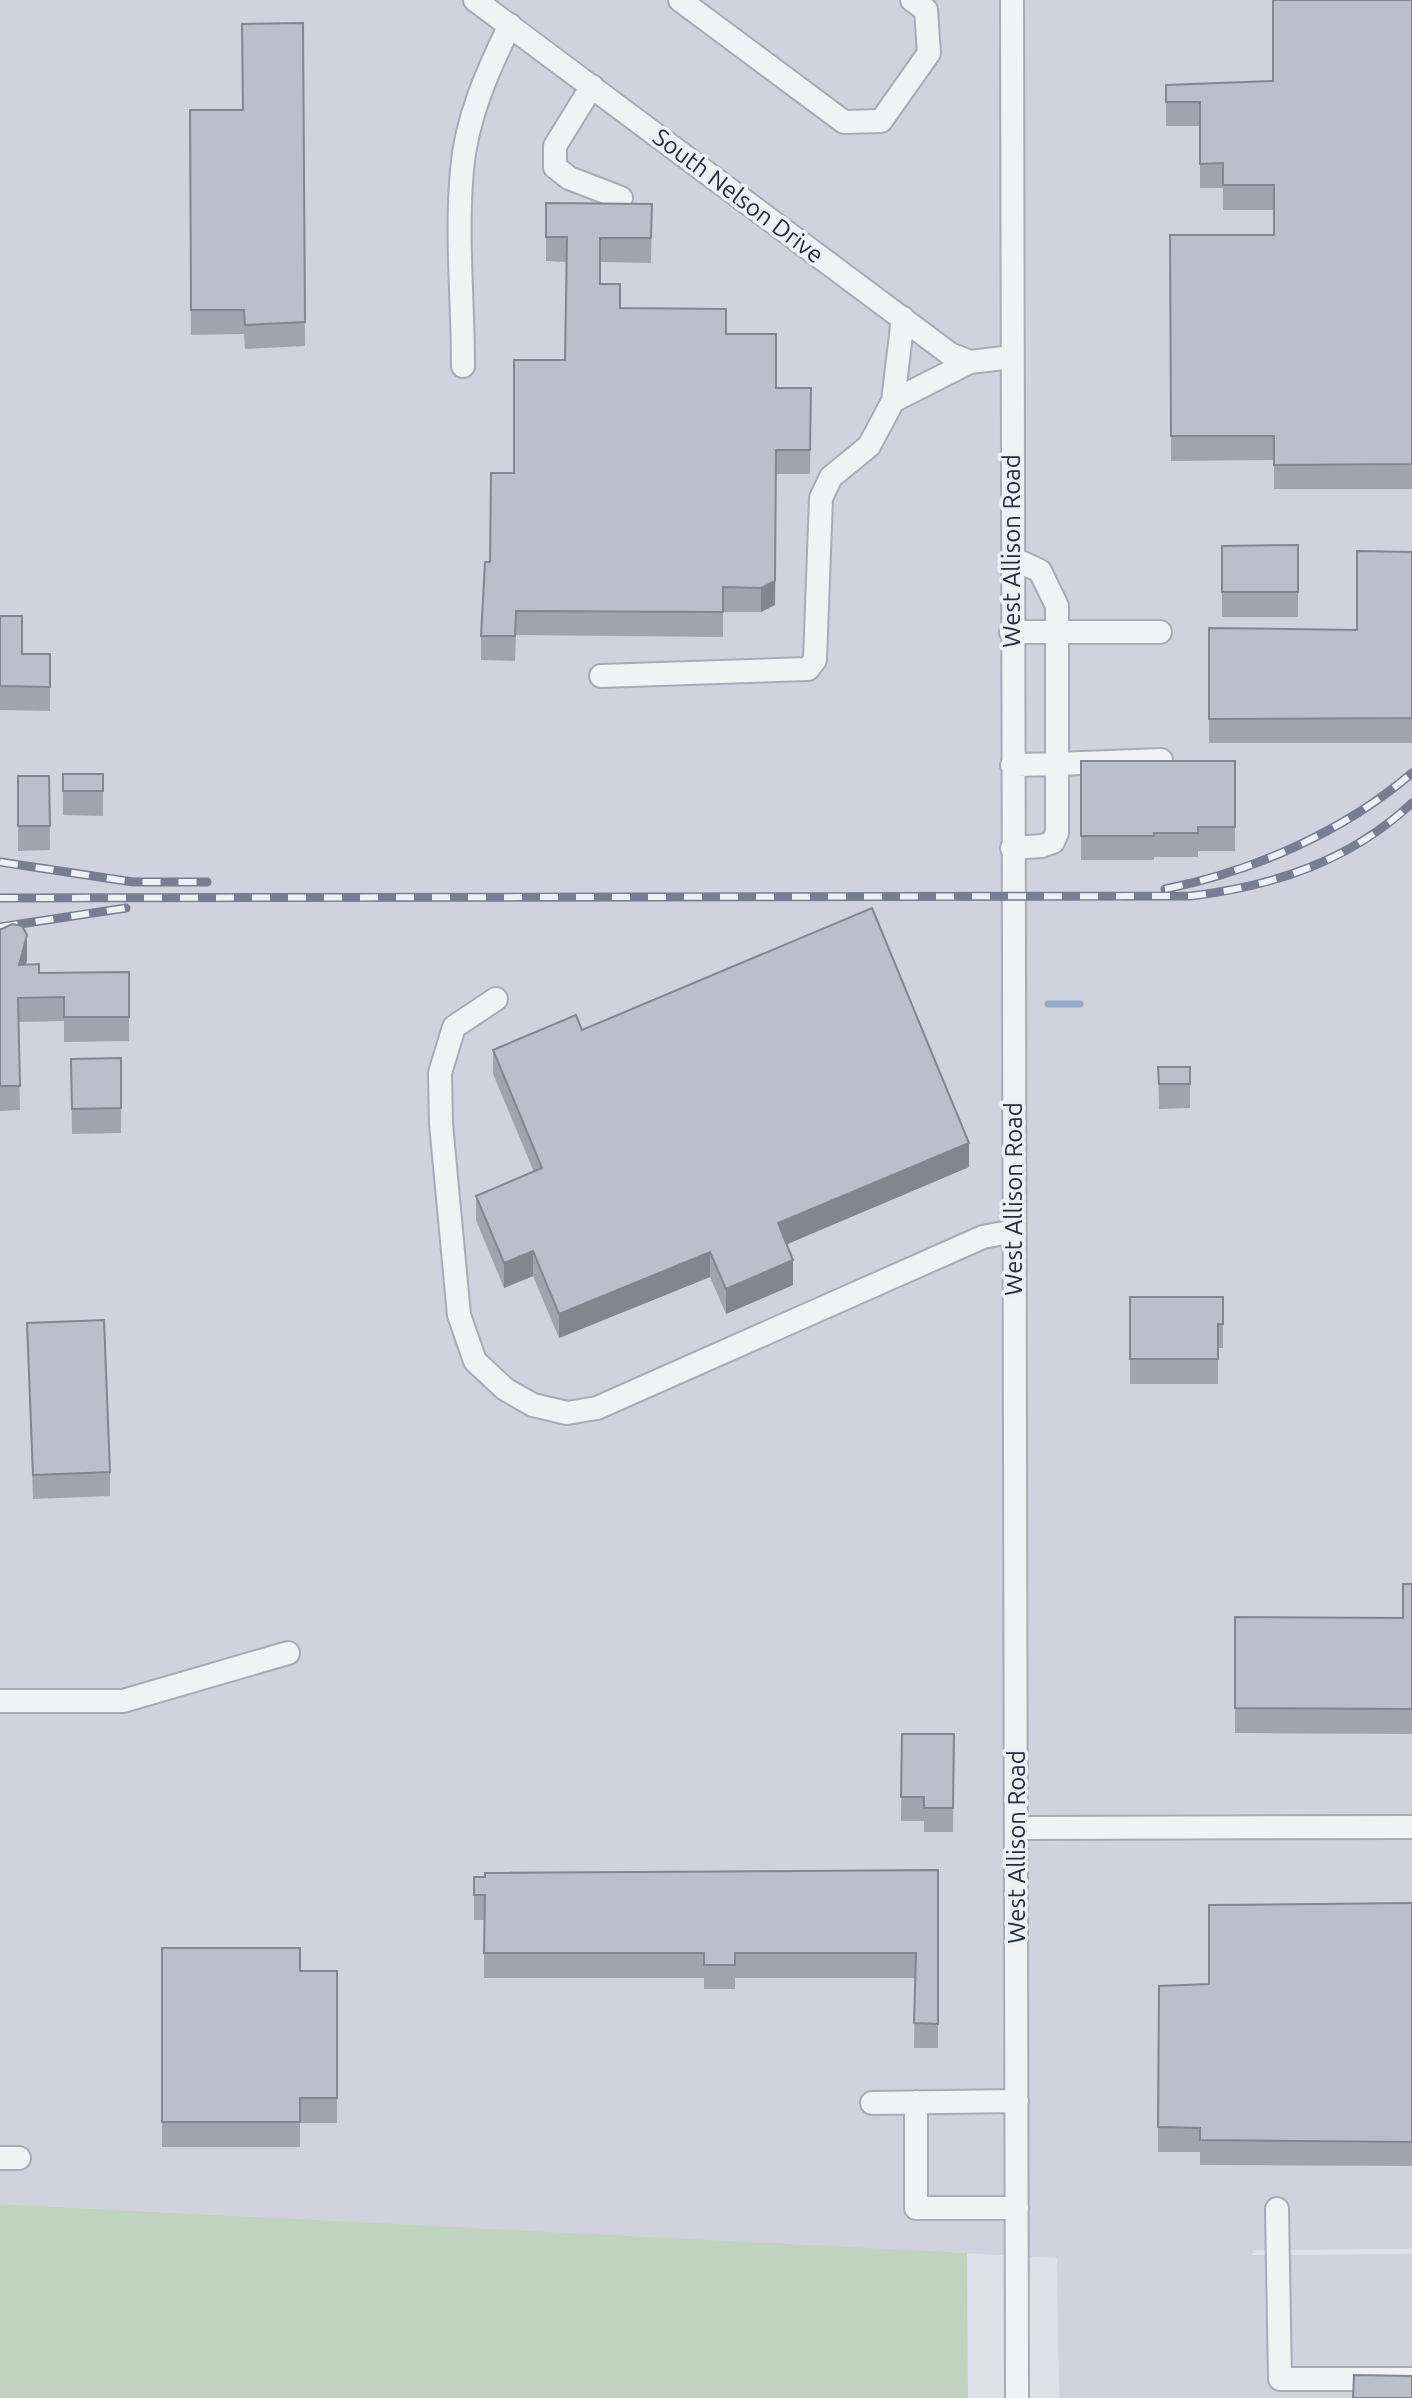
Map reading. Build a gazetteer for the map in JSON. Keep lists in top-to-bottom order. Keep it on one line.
{"streets":{"street":["South Nelson Drive","West Allison Road"]}}
